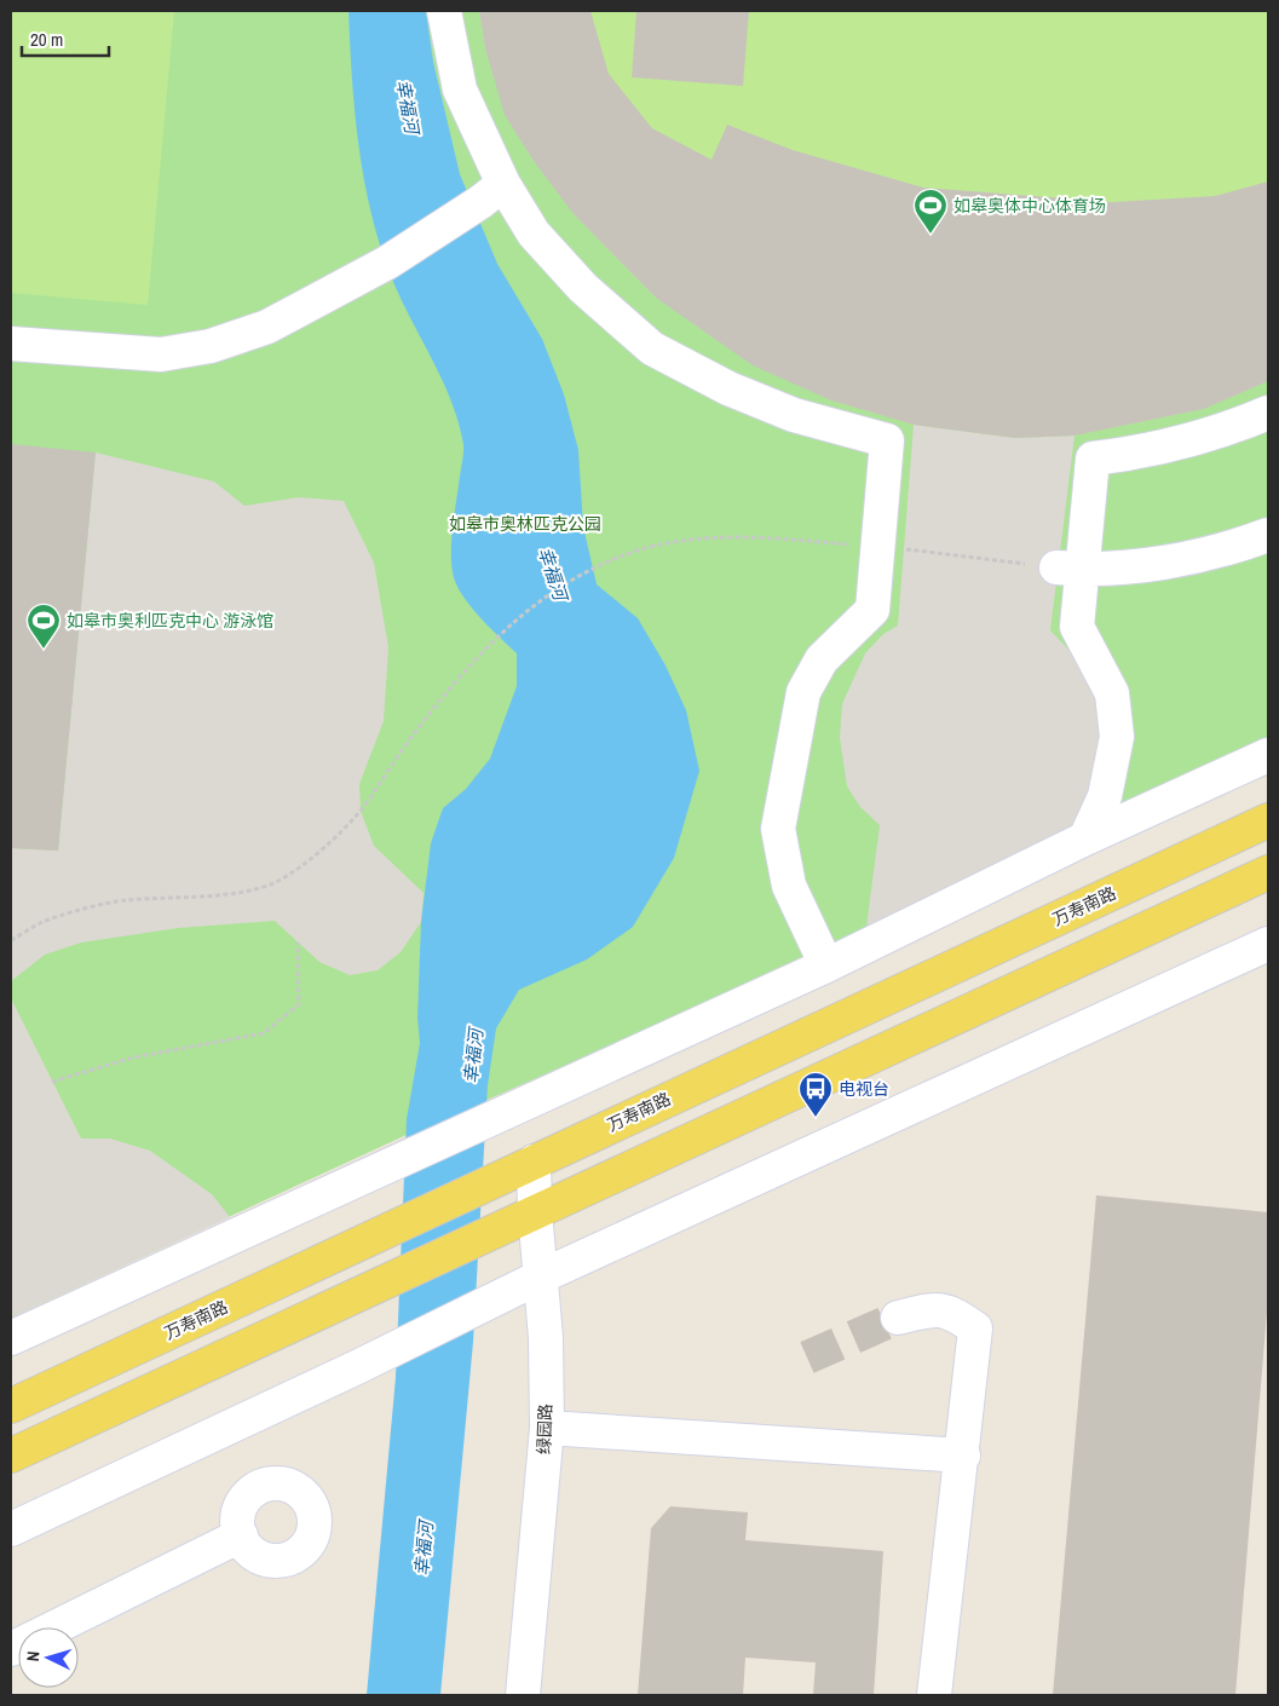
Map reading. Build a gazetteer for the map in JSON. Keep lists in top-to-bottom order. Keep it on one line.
{"streets":{"main road":["万寿南路"],"street":["绿园路"]},"crossings":[["万寿南路","绿园路"]],"water":["幸福河"],"parks":["如皋市奥林匹克公园"],"places":{"sports":["如皋奥体中心体育场","如皋市奥利匹克中心 游泳馆"],"bus stop":["电视台"]},"scale_bar":"20 m","north":"left"}
